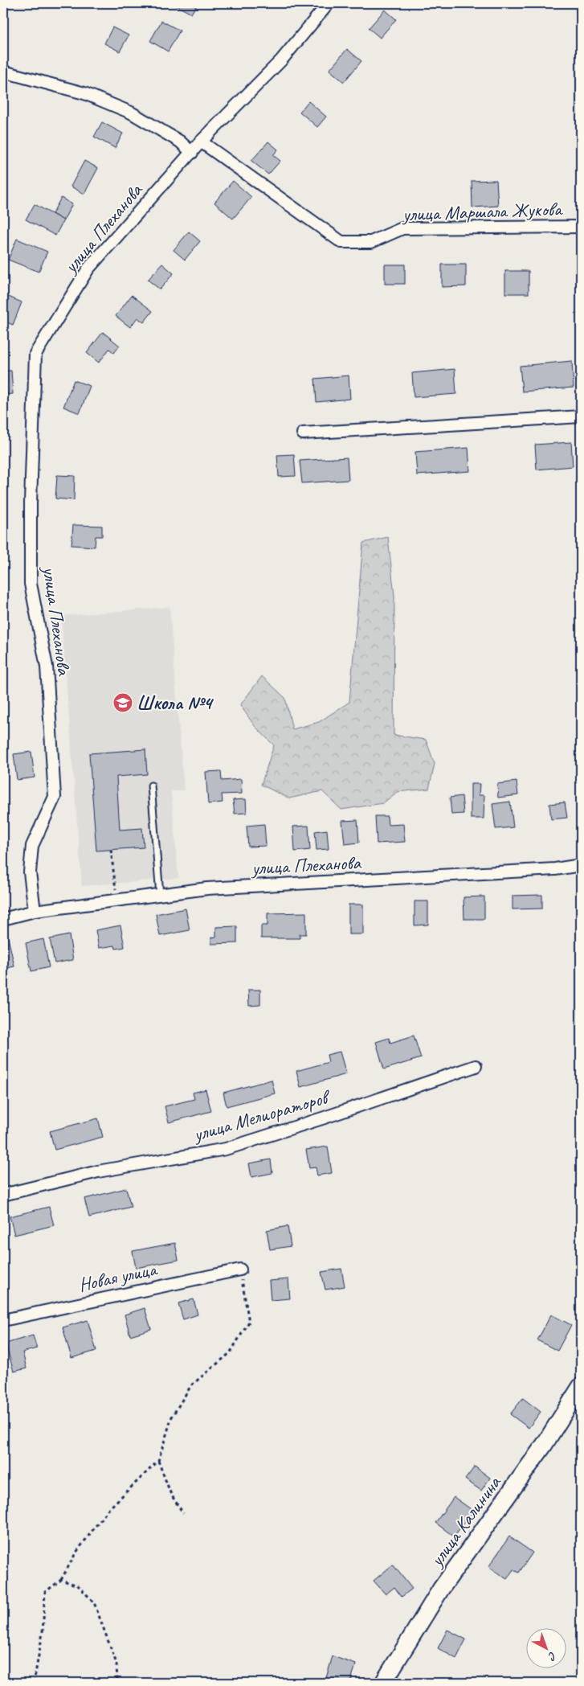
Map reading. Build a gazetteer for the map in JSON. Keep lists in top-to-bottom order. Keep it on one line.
{"streets":{"main road":["улица Калинина"],"street":["улица Маршала Жукова","улица Плеханова","улица Мелиораторов","Новая улица"]},"crossings":[["улица Маршала Жукова","улица Плеханова"]],"places":{"school or university":["Школа №4"]},"north":"bottom right"}
